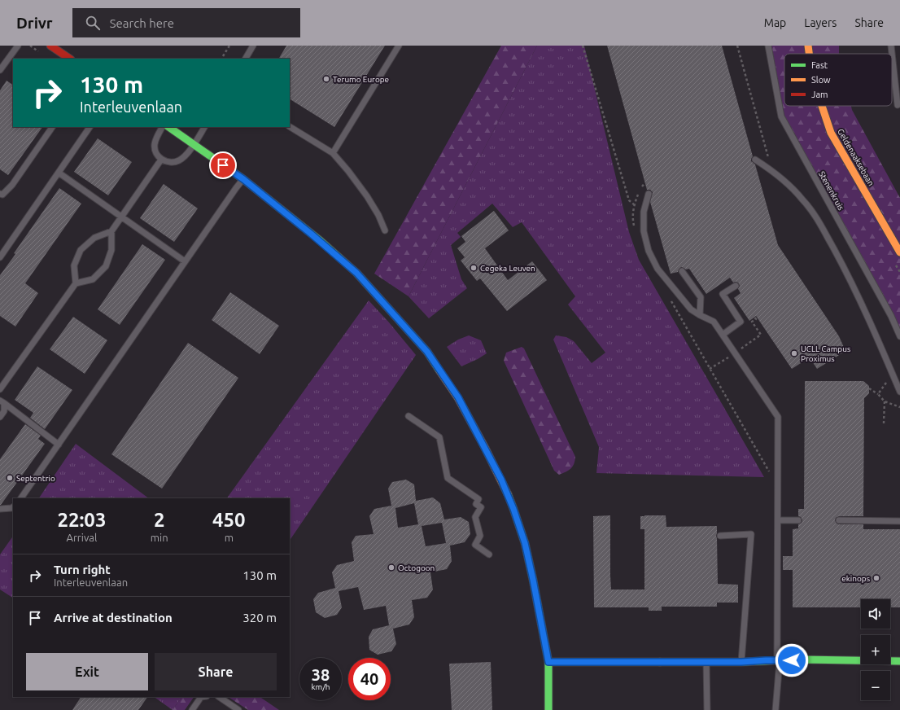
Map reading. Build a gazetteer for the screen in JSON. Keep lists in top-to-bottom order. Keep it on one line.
{"streets":{"street":["Geldenaaksebaan"],"lane":["Stenenkruis"]},"places":["Terumo Europe","Cegeka Leuven","UCLL Campus Proximus","Septentrio","Octogoon","ekinops"],"legend":["Fast","Slow","Jam"],"page":{"header":"Drivr","search":"Search here","nav":["Map","Layers","Share"],"turn":["130 m","Interleuvenlaan"],"eta":["22:03","Arrival","2","min","450","m"],"list":[{"name":"Turn right","note":"Interleuvenlaan","value":"130 m"},{"name":"Arrive at destination","value":"320 m"}],"map_buttons":["+","−"],"buttons":["Exit","Share"],"speed":"38 km/h","limit":"40"}}
